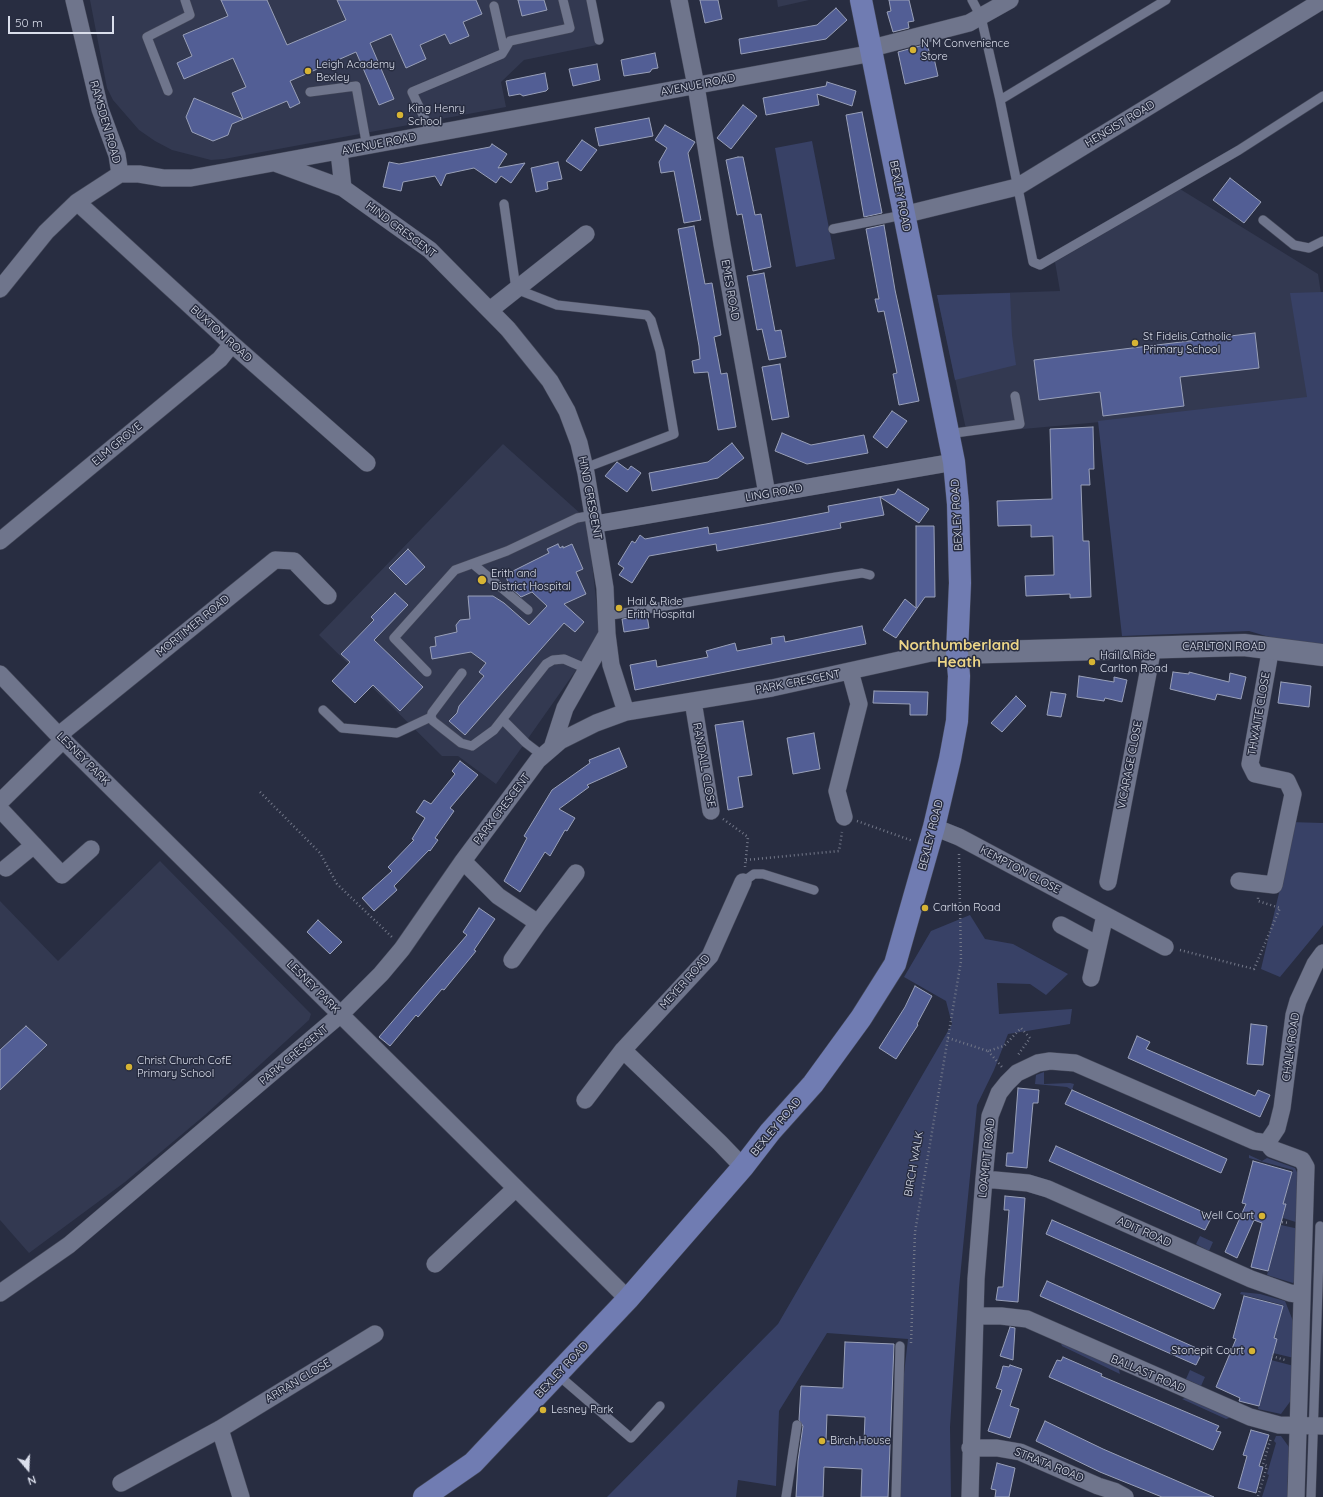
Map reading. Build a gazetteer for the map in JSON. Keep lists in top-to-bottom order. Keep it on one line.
{"streets":{"main road":["BEXLEY ROAD"],"street":["AVENUE ROAD","RAMSDEN ROAD","HENGIST ROAD","HIND CRESCENT","EMES ROAD","BUXTON ROAD","ELM GROVE","LING ROAD","MORTIMER ROAD","CARLTON ROAD","PARK CRESCENT","THWAITE CLOSE","LESNEY PARK","RANDALL CLOSE","VICARAGE CLOSE","KEMPTON CLOSE","MEYER ROAD","CHALK ROAD","LOAMPIT ROAD","ADIT ROAD","BALLAST ROAD","ARRAN CLOSE","STRATA ROAD"],"path":["BIRCH WALK"]},"crossings":[["AVENUE ROAD","RAMSDEN ROAD"],["AVENUE ROAD","BEXLEY ROAD"],["AVENUE ROAD","HIND CRESCENT"],["AVENUE ROAD","EMES ROAD"],["HENGIST ROAD","BEXLEY ROAD"],["BEXLEY ROAD","LING ROAD"],["BEXLEY ROAD","CARLTON ROAD"],["BEXLEY ROAD","PARK CRESCENT"],["BEXLEY ROAD","LESNEY PARK"],["BEXLEY ROAD","KEMPTON CLOSE"],["HIND CRESCENT","LING ROAD"],["HIND CRESCENT","PARK CRESCENT"],["EMES ROAD","LING ROAD"],["BUXTON ROAD","ELM GROVE"],["MORTIMER ROAD","LESNEY PARK"],["CARLTON ROAD","PARK CRESCENT"],["CARLTON ROAD","THWAITE CLOSE"],["CARLTON ROAD","VICARAGE CLOSE"],["PARK CRESCENT","LESNEY PARK"],["PARK CRESCENT","RANDALL CLOSE"],["KEMPTON CLOSE","BIRCH WALK"],["CHALK ROAD","LOAMPIT ROAD"],["LOAMPIT ROAD","ADIT ROAD"],["LOAMPIT ROAD","BALLAST ROAD"],["LOAMPIT ROAD","STRATA ROAD"]],"districts":["Northumberland Heath"],"places":["N M Convenience Store","Leigh Academy Bexley","King Henry School","St Fidelis Catholic Primary School","Erith and District Hospital","Hail & Ride Erith Hospital","Hail & Ride Carlton Road","Carlton Road","Christ Church CofE Primary School","Well Court","Stonepit Court","Lesney Park","Birch House"],"scale_bar":"50 m","north":"bottom"}
